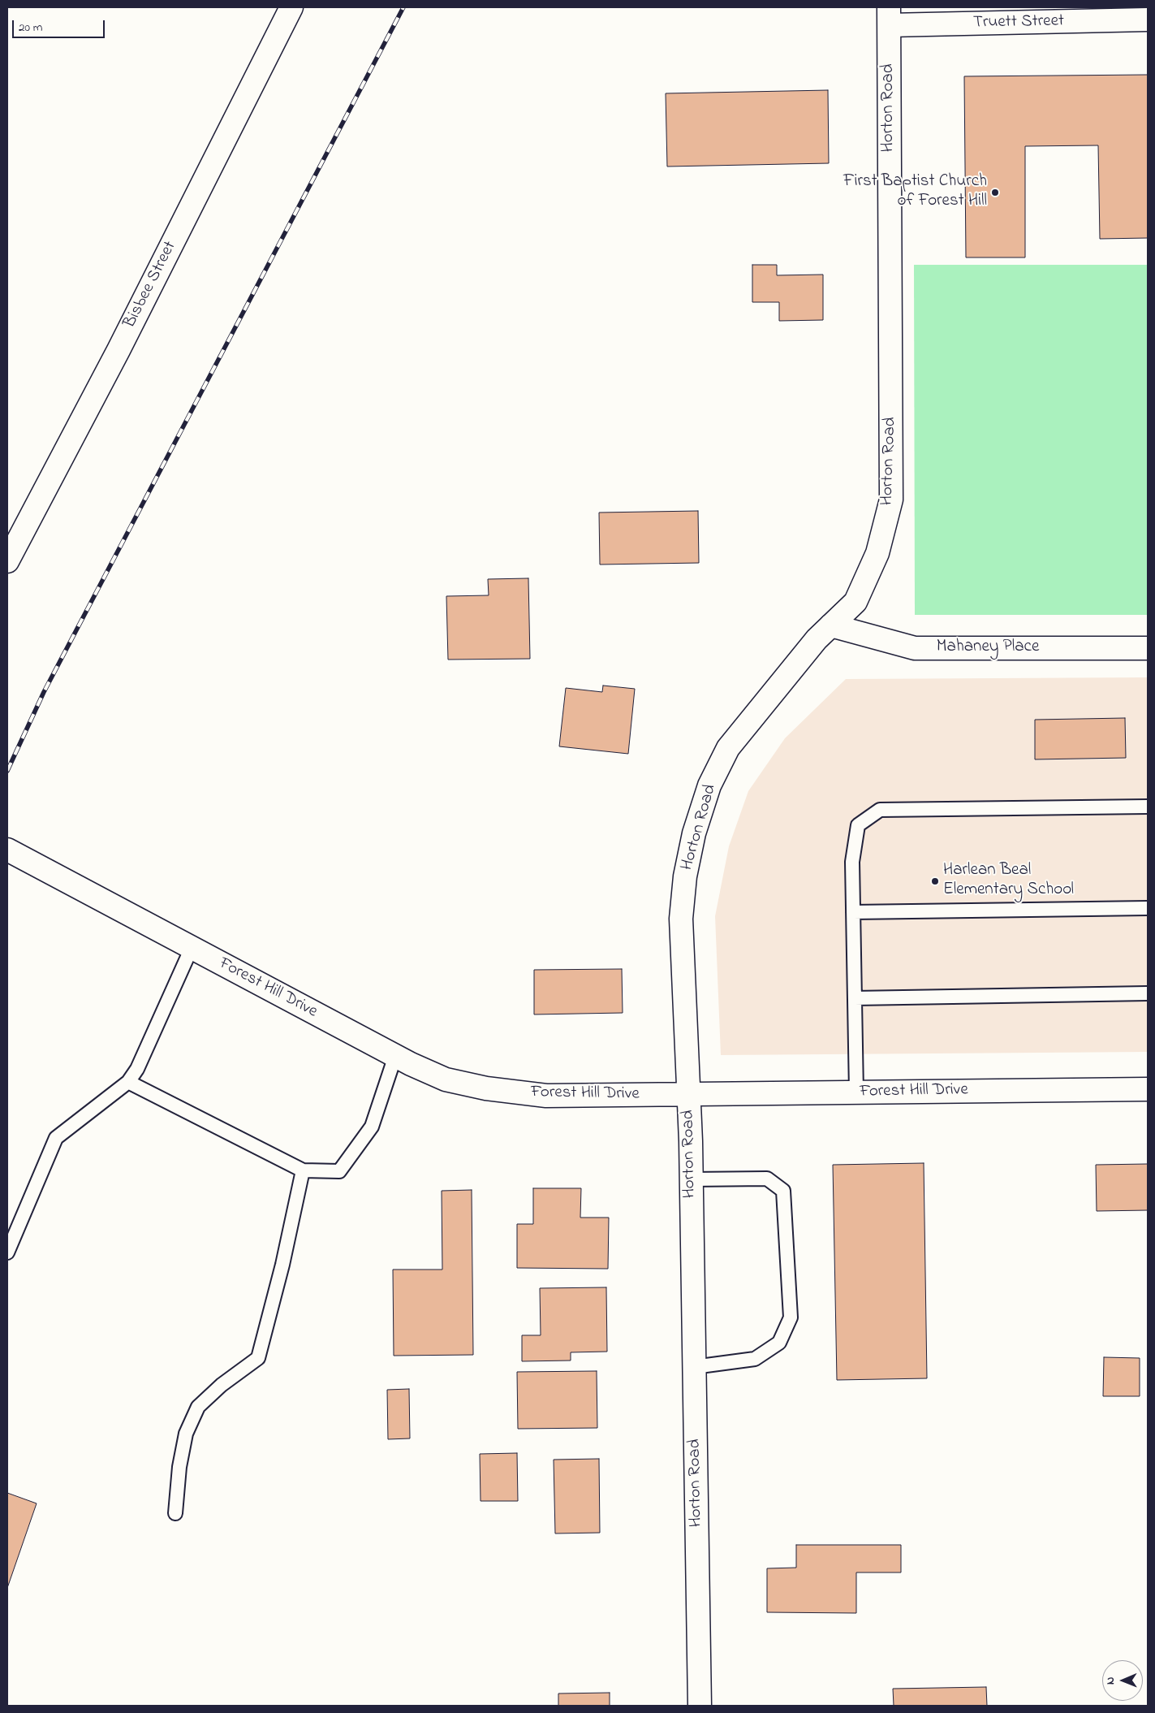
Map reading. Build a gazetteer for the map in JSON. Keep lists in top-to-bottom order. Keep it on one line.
{"streets":{"street":["Truett Street","Horton Road","Bisbee Street","Mahaney Place","Forest Hill Drive"]},"crossings":[["Truett Street","Horton Road"],["Horton Road","Mahaney Place"],["Horton Road","Forest Hill Drive"]],"places":["First Baptist Church of Forest Hill","Harlean Beal Elementary School"],"scale_bar":"20 m","north":"left"}
